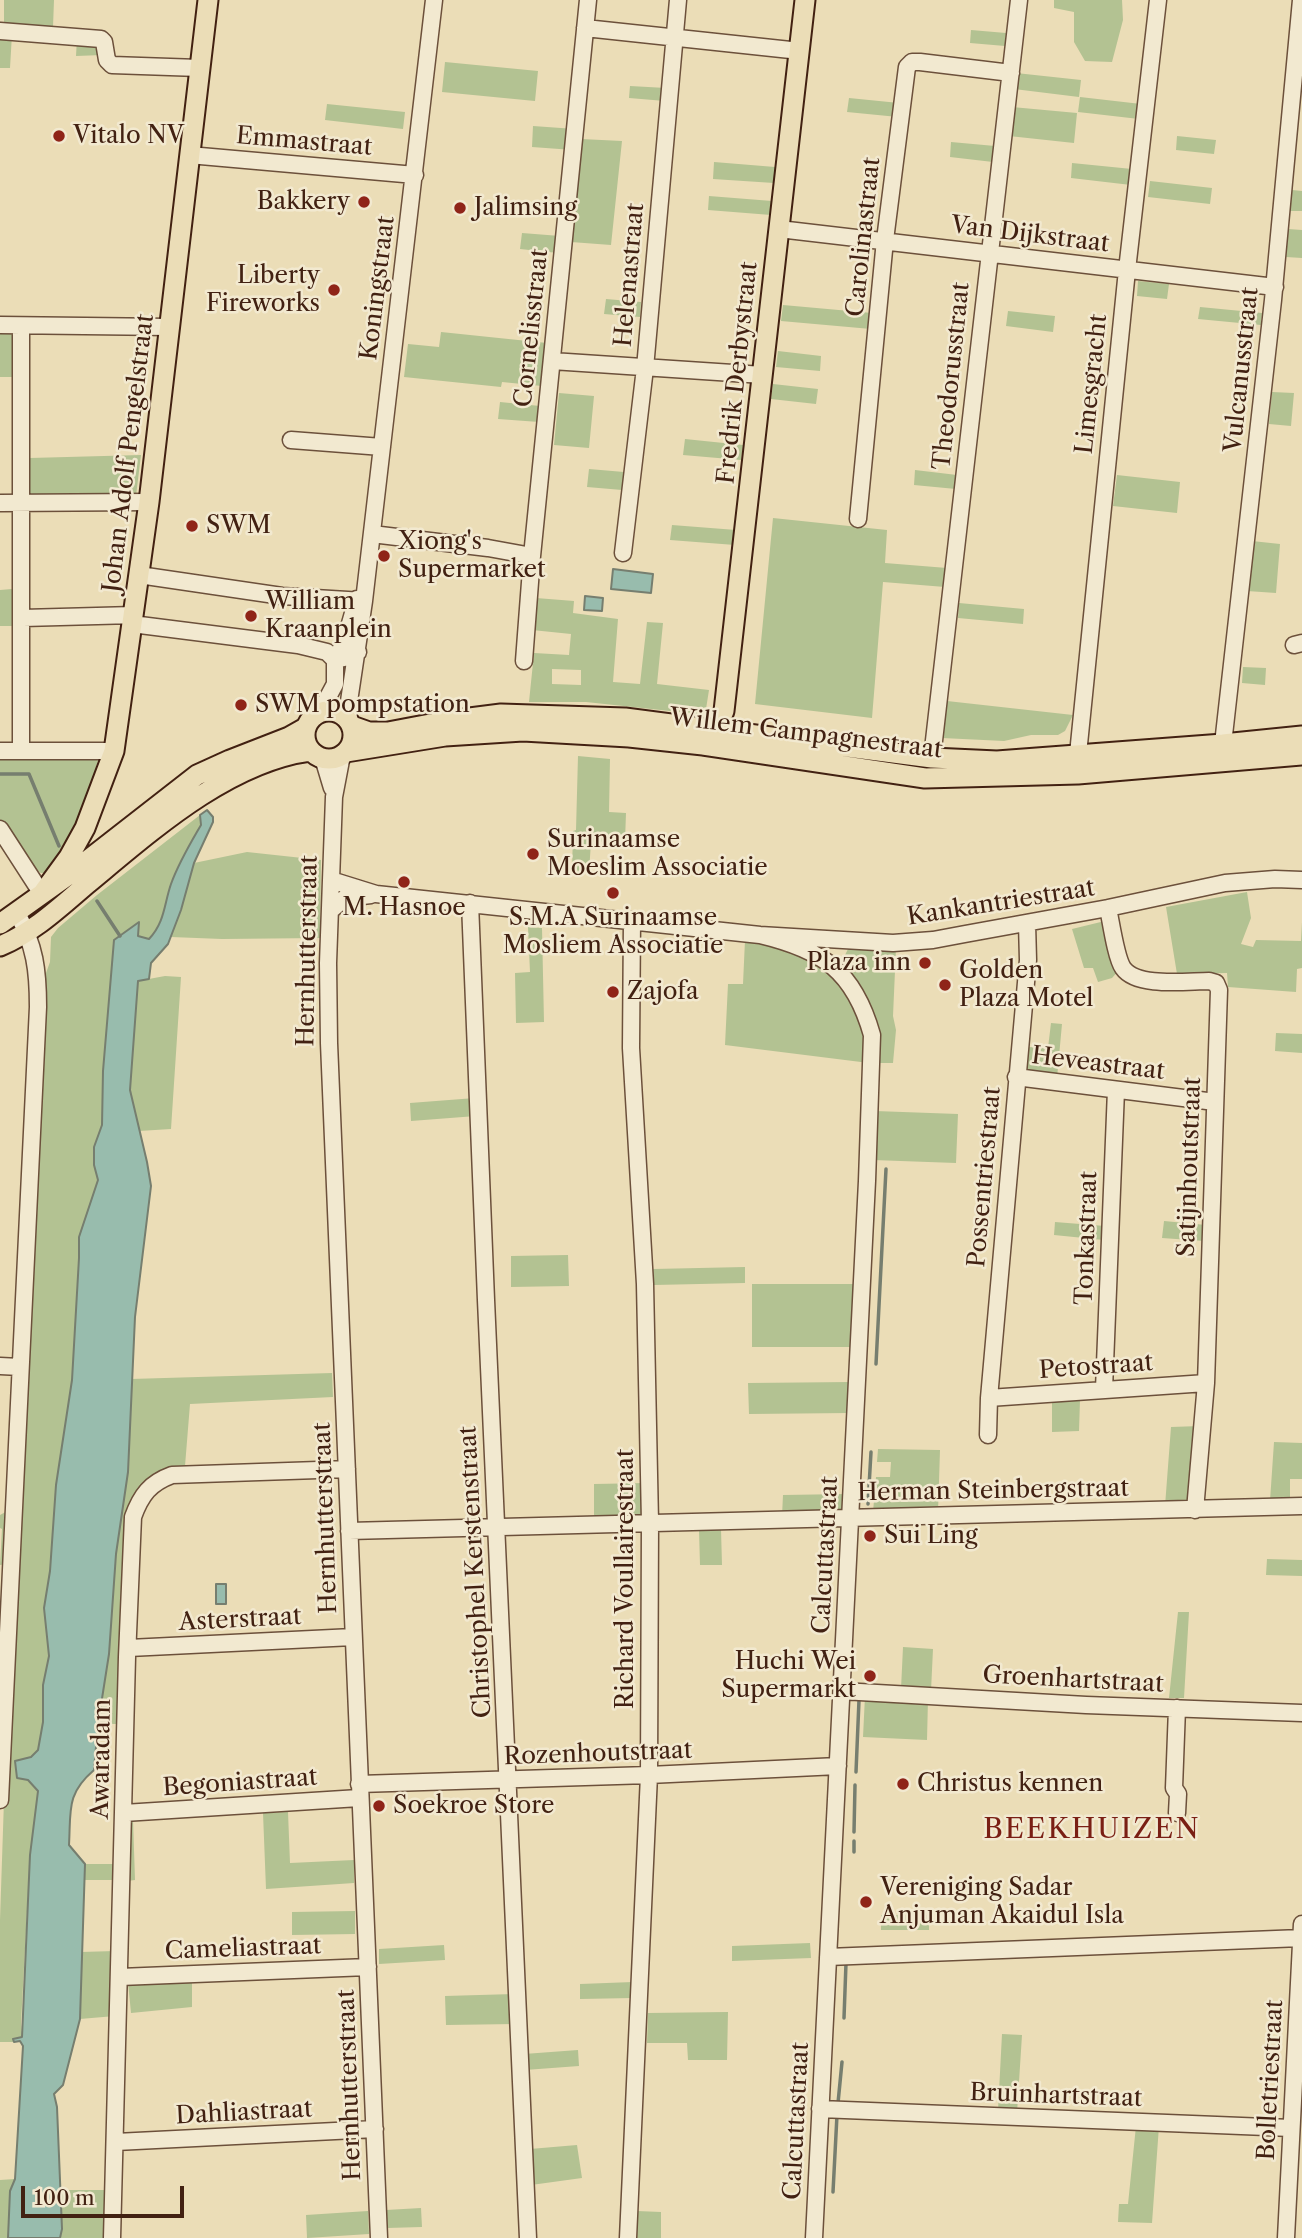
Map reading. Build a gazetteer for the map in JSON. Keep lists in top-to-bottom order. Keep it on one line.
{"streets":{"main road":["Fredrik Derbystraat","Johan Adolf Pengelstraat","Willem Campagnestraat"],"street":["Emmastraat","Van Dijkstraat","Carolinastraat","Helenastraat","Koningstraat","Cornelisstraat","Vulcanusstraat","Theodorusstraat","Limesgracht","Kankantriestraat","Hernhutterstraat","Heveastraat","Satijnhoutstraat","Possentriestraat","Tonkastraat","Petostraat","Herman Steinbergstraat","Calcuttastraat","Christophel Kerstenstraat","Richard Voullairestraat","Asterstraat","Groenhartstraat","Rozenhoutstraat","Awaradam","Begoniastraat","Cameliastraat","Bolletriestraat","Bruinhartstraat","Dahliastraat"]},"crossings":[["Emmastraat","Koningstraat"],["Emmastraat","Johan Adolf Pengelstraat"],["Van Dijkstraat","Carolinastraat"],["Van Dijkstraat","Vulcanusstraat"],["Van Dijkstraat","Fredrik Derbystraat"],["Van Dijkstraat","Theodorusstraat"],["Van Dijkstraat","Limesgracht"],["Carolinastraat","Theodorusstraat"],["Koningstraat","Willem Campagnestraat"],["Koningstraat","Hernhutterstraat"],["Vulcanusstraat","Willem Campagnestraat"],["Fredrik Derbystraat","Willem Campagnestraat"],["Theodorusstraat","Willem Campagnestraat"],["Limesgracht","Willem Campagnestraat"],["Willem Campagnestraat","Hernhutterstraat"],["Kankantriestraat","Hernhutterstraat"],["Kankantriestraat","Satijnhoutstraat"],["Kankantriestraat","Possentriestraat"],["Kankantriestraat","Calcuttastraat"],["Kankantriestraat","Christophel Kerstenstraat"],["Kankantriestraat","Richard Voullairestraat"],["Hernhutterstraat","Herman Steinbergstraat"],["Hernhutterstraat","Asterstraat"],["Hernhutterstraat","Rozenhoutstraat"],["Hernhutterstraat","Awaradam"],["Hernhutterstraat","Begoniastraat"],["Hernhutterstraat","Cameliastraat"],["Hernhutterstraat","Dahliastraat"],["Heveastraat","Satijnhoutstraat"],["Heveastraat","Possentriestraat"],["Heveastraat","Tonkastraat"],["Satijnhoutstraat","Petostraat"],["Satijnhoutstraat","Herman Steinbergstraat"],["Possentriestraat","Petostraat"],["Tonkastraat","Petostraat"],["Herman Steinbergstraat","Calcuttastraat"],["Herman Steinbergstraat","Christophel Kerstenstraat"],["Herman Steinbergstraat","Richard Voullairestraat"],["Calcuttastraat","Groenhartstraat"],["Calcuttastraat","Rozenhoutstraat"],["Calcuttastraat","Bruinhartstraat"],["Christophel Kerstenstraat","Rozenhoutstraat"],["Richard Voullairestraat","Rozenhoutstraat"],["Asterstraat","Awaradam"],["Rozenhoutstraat","Begoniastraat"],["Awaradam","Begoniastraat"],["Awaradam","Cameliastraat"],["Awaradam","Dahliastraat"],["Bolletriestraat","Bruinhartstraat"]],"districts":["BEEKHUIZEN"],"places":["Vitalo NV","Bakkery","Jalimsing","Liberty Fireworks","SWM","Xiong's Supermarket","William Kraanplein","SWM pompstation","Surinaamse Moeslim Associatie","M. Hasnoe","S.M.A Surinaamse Mosliem Associatie","Plaza inn","Golden Plaza Motel","Zajofa","Sui Ling","Huchi Wei Supermarkt","Christus kennen","Soekroe Store","Vereniging Sadar Anjuman Akaidul Isla"],"scale_bar":"100 m"}
